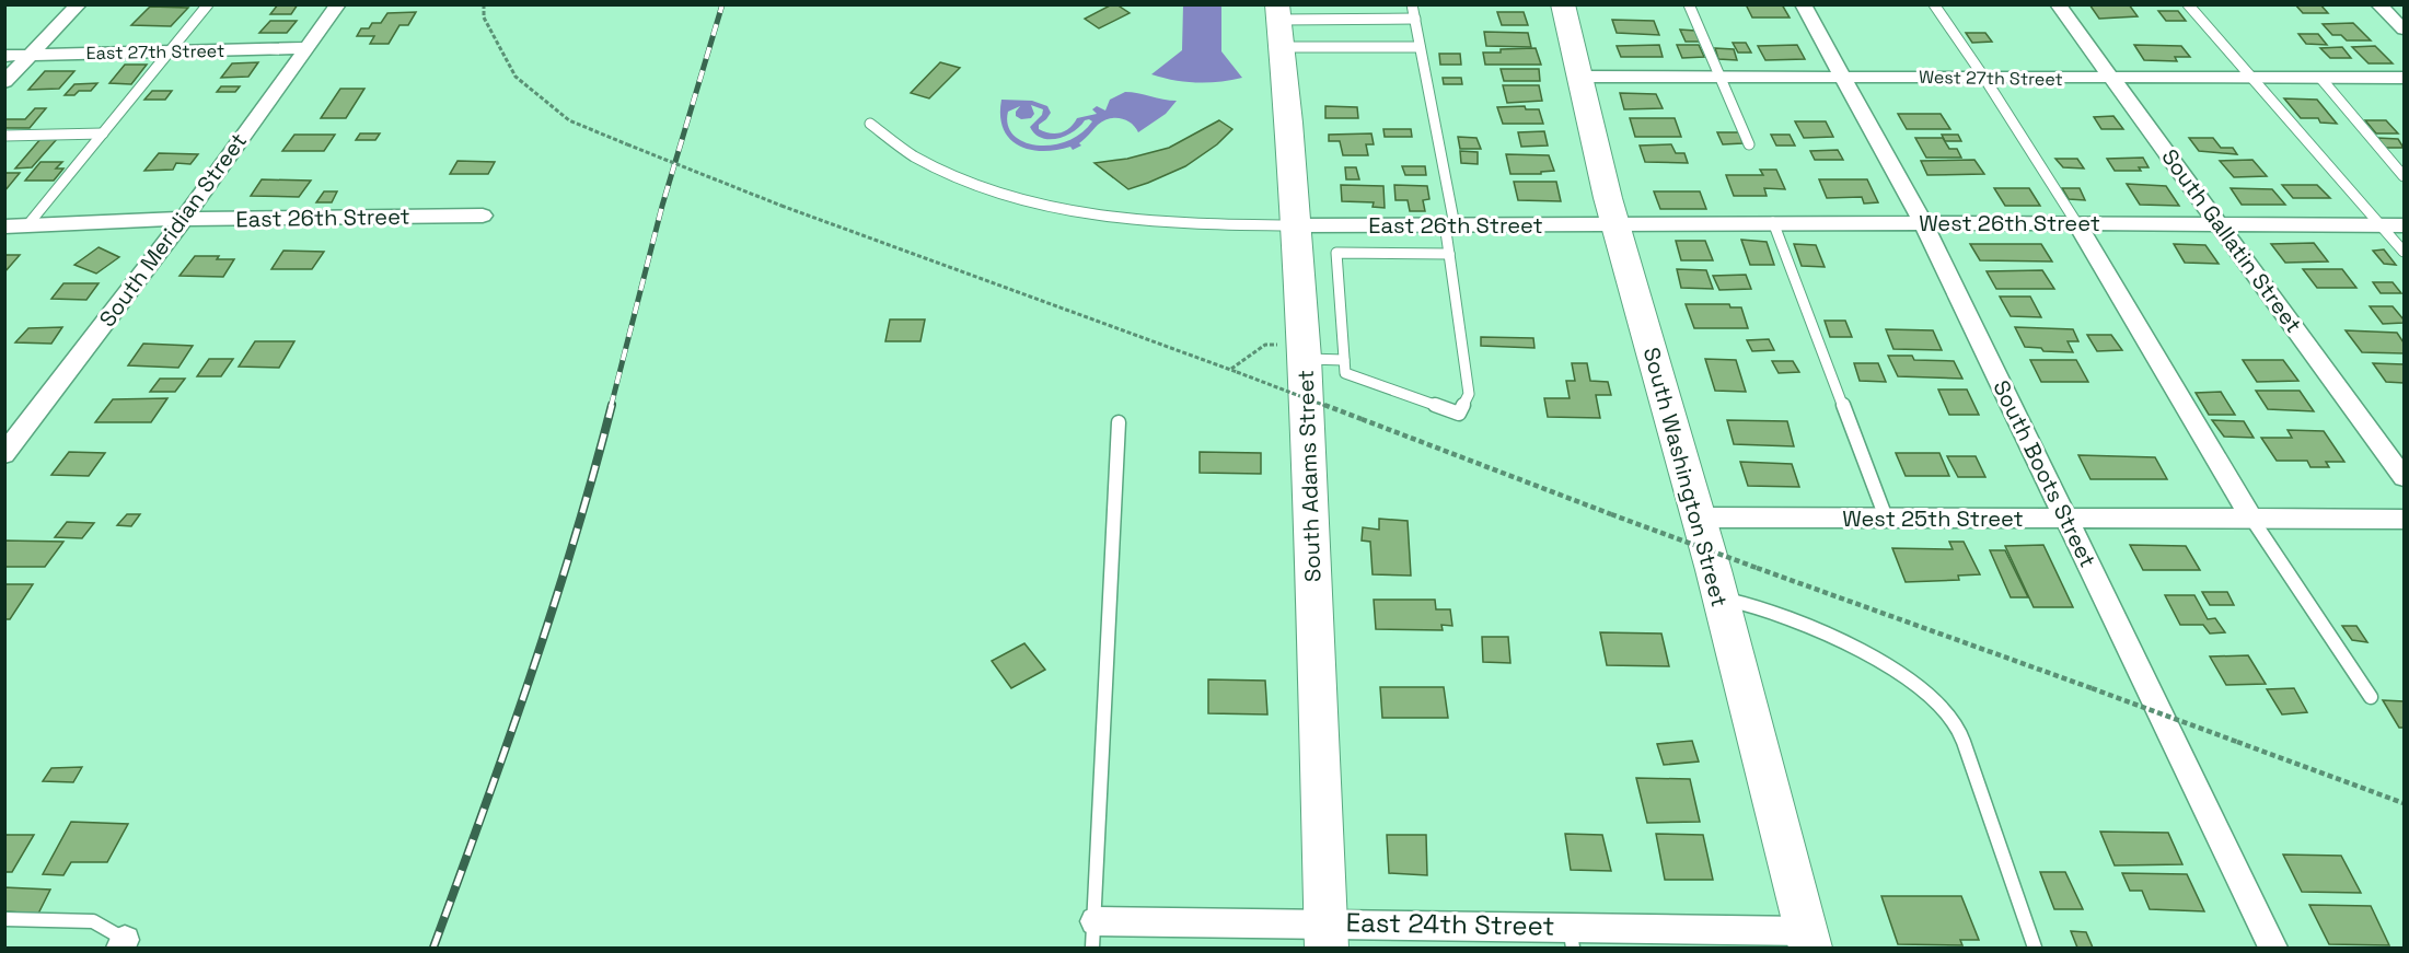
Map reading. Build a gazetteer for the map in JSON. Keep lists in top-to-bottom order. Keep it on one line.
{"streets":{"main road":["South Adams Street","South Washington Street"],"street":["East 27th Street","West 27th Street","East 26th Street","West 26th Street","South Meridian Street","South Gallatin Street","South Boots Street","West 25th Street","East 24th Street"]},"crossings":[["East 27th Street","South Meridian Street"],["West 27th Street","South Gallatin Street"],["West 27th Street","South Boots Street"],["West 27th Street","South Washington Street"],["East 26th Street","West 26th Street"],["East 26th Street","South Meridian Street"],["East 26th Street","South Adams Street"],["East 26th Street","South Washington Street"],["West 26th Street","South Gallatin Street"],["West 26th Street","South Boots Street"],["West 26th Street","South Washington Street"],["South Boots Street","West 25th Street"],["South Adams Street","East 24th Street"],["South Washington Street","West 25th Street"],["South Washington Street","East 24th Street"]]}
